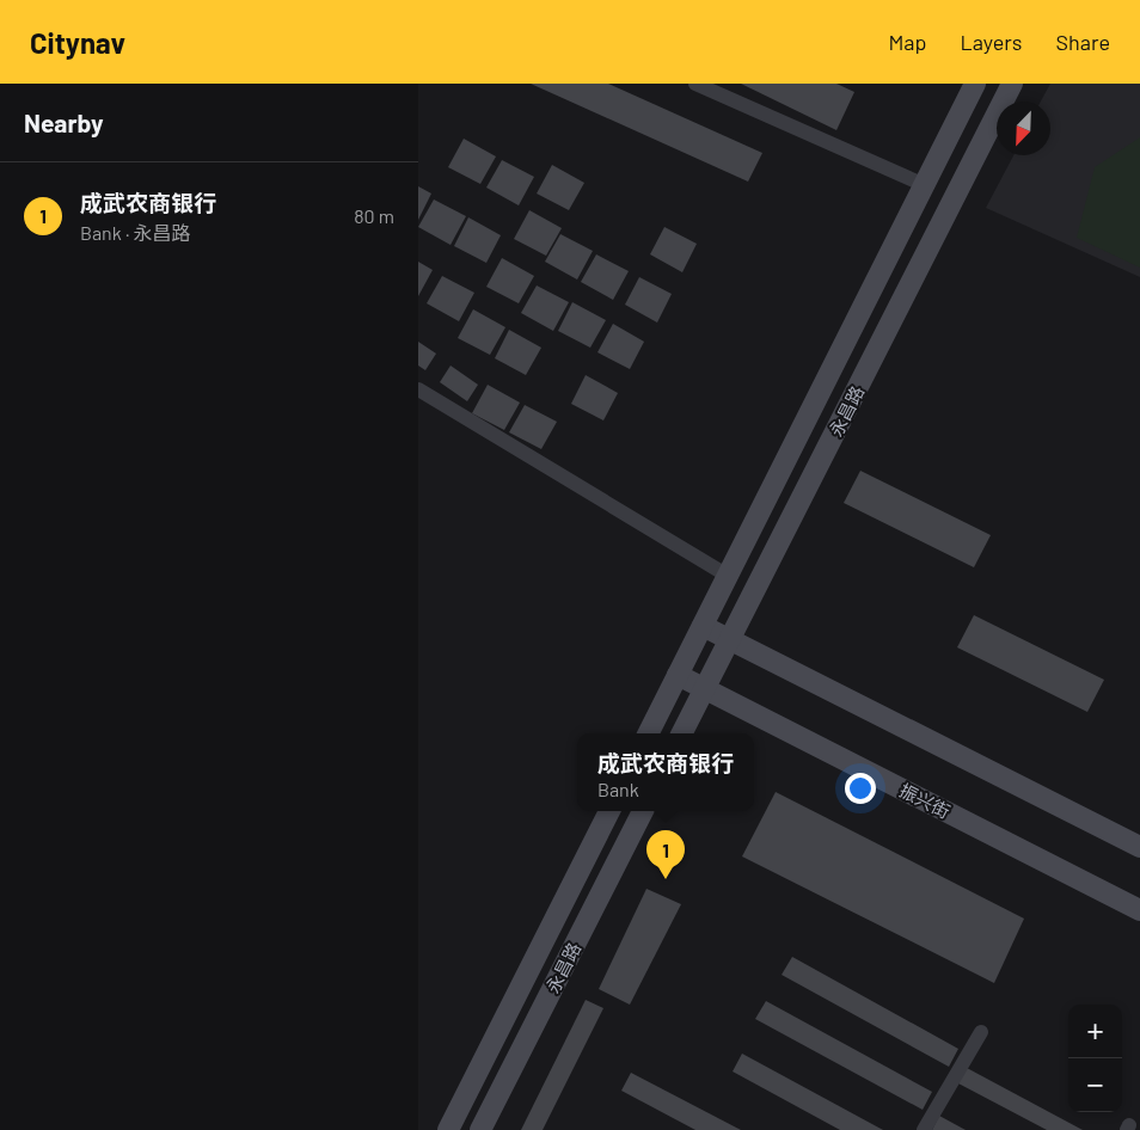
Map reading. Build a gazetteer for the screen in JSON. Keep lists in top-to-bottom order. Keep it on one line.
{"streets":{"main road":["永昌路","振兴街"]},"crossings":[["永昌路","振兴街"]],"north":"bottom left","page":{"header":"Citynav","nav":["Map","Layers","Share"],"heading":"Nearby","list":[{"mark":"1","name":"成武农商银行","note":"Bank · 永昌路","value":"80 m"}],"popup":["成武农商银行","Bank"],"pins":"1","map_buttons":["+","−"]}}
